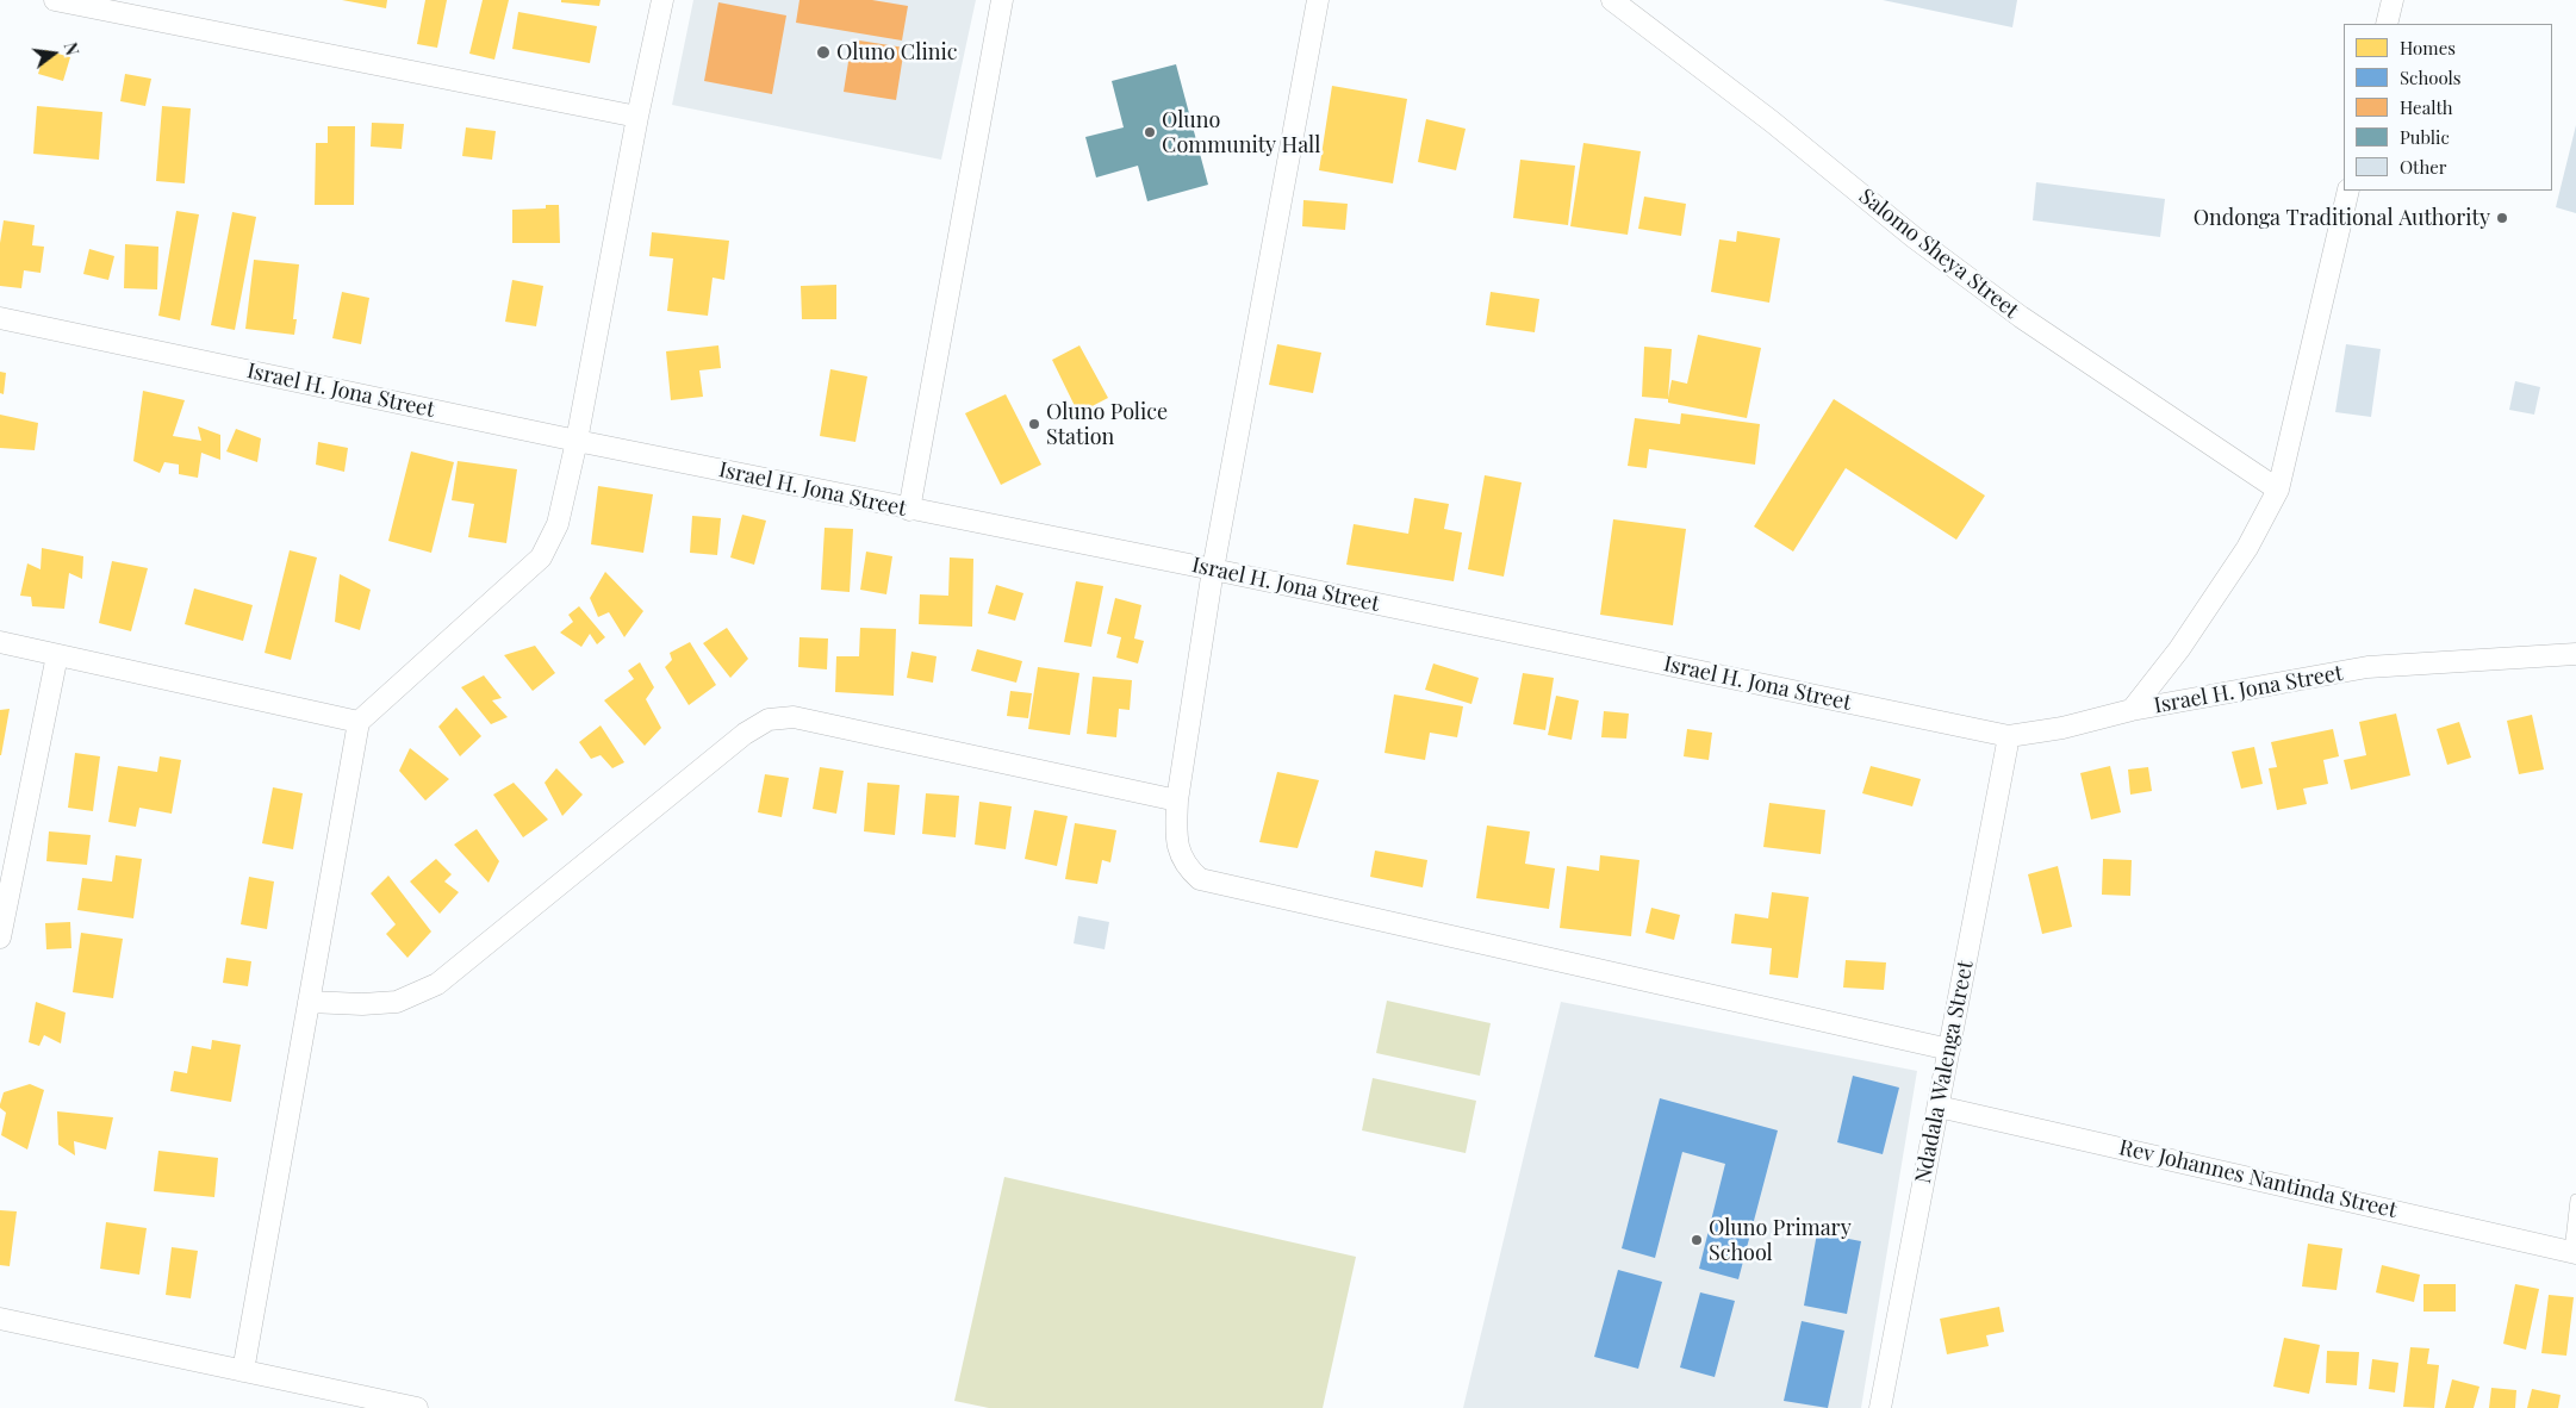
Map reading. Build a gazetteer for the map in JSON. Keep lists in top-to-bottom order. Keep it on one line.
{"streets":{"street":["Salomo Sheya Street","Israel H. Jona Street","Ndadala Walenga Street","Rev Johannes Nantinda Street"]},"crossings":[["Israel H. Jona Street","Ndadala Walenga Street"],["Ndadala Walenga Street","Rev Johannes Nantinda Street"]],"places":["Oluno Clinic","Oluno Community Hall","Ondonga Traditional Authority","Oluno Police Station","Oluno Primary School"],"legend":["Homes","Schools","Health","Public","Other"],"north":"right"}
